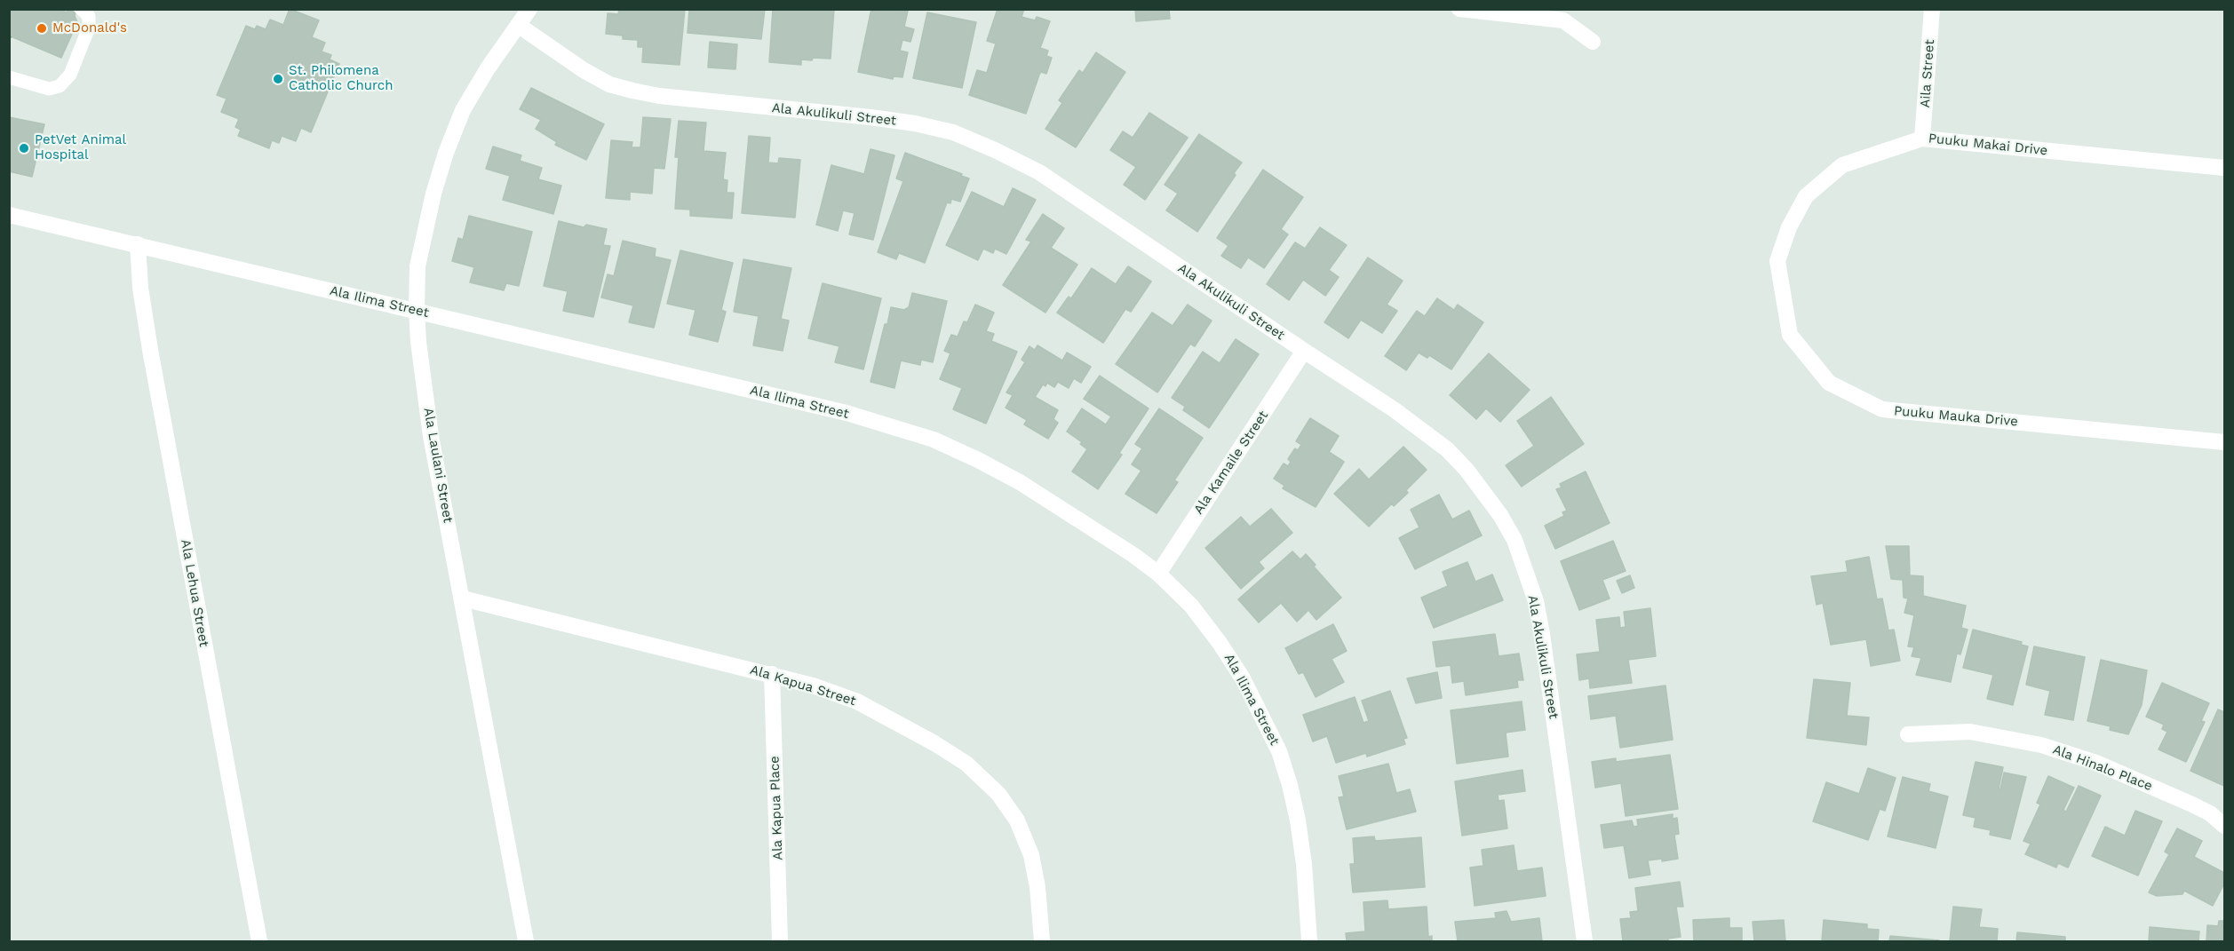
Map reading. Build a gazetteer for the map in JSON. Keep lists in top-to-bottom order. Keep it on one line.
{"streets":{"street":["Aila Street","Ala Akulikuli Street","Puuku Makai Drive","Ala Ilima Street","Puuku Mauka Drive","Ala Kamaile Street","Ala Laulani Street","Ala Lehua Street","Ala Kapua Street","Ala Hinalo Place","Ala Kapua Place"]},"crossings":[["Aila Street","Puuku Makai Drive"],["Ala Akulikuli Street","Ala Kamaile Street"],["Ala Akulikuli Street","Ala Laulani Street"],["Puuku Makai Drive","Puuku Mauka Drive"],["Ala Ilima Street","Ala Kamaile Street"],["Ala Ilima Street","Ala Laulani Street"],["Ala Ilima Street","Ala Lehua Street"],["Ala Laulani Street","Ala Kapua Street"],["Ala Kapua Street","Ala Kapua Place"]],"places":["McDonald's","St. Philomena Catholic Church","PetVet Animal Hospital"]}
